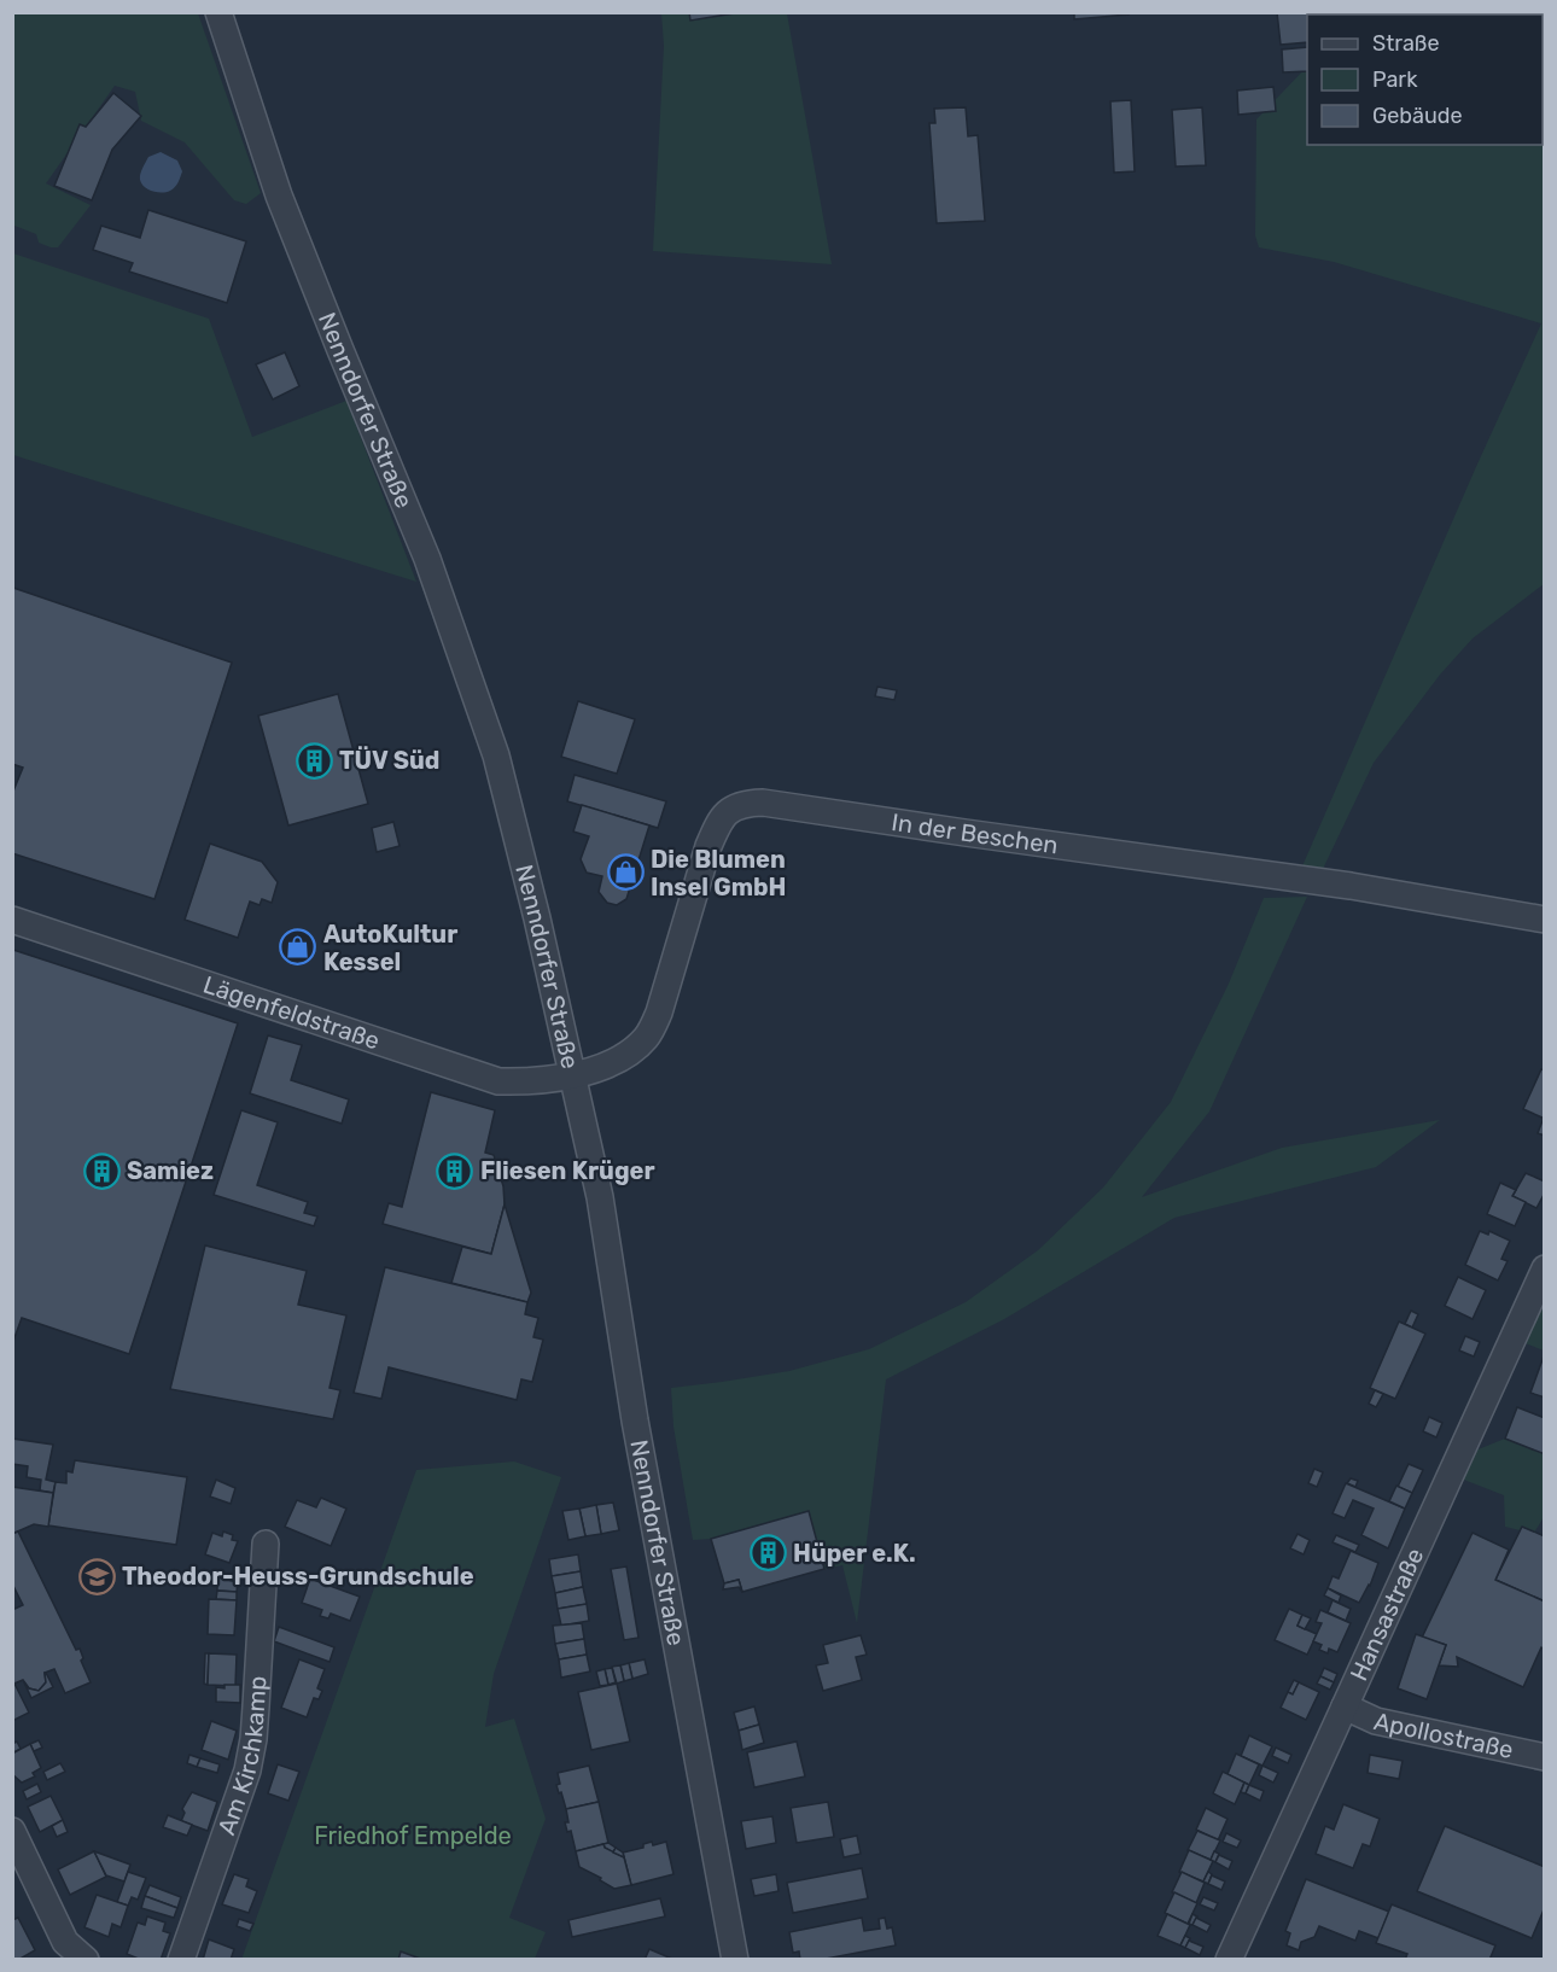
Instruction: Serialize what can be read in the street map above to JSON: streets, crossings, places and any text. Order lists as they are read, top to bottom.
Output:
{
  "streets": {
    "street": [
      "Nenndorfer Straße",
      "In der Beschen",
      "Lägenfeldstraße",
      "Hansastraße",
      "Apollostraße",
      "Am Kirchkamp"
    ]
  },
  "crossings": [
    ["Nenndorfer Straße", "In der Beschen"],
    ["Nenndorfer Straße", "Lägenfeldstraße"],
    ["In der Beschen", "Lägenfeldstraße"],
    ["Hansastraße", "Apollostraße"]
  ],
  "parks": ["Friedhof Empelde"],
  "places": {
    "building": [
      "TÜV Süd",
      "Samiez",
      "Fliesen Krüger",
      "Hüper e.K."
    ],
    "shop": ["Die Blumen Insel GmbH", "AutoKultur Kessel"],
    "school or university": ["Theodor-Heuss-Grundschule"]
  },
  "legend": ["Straße", "Park", "Gebäude"]
}
